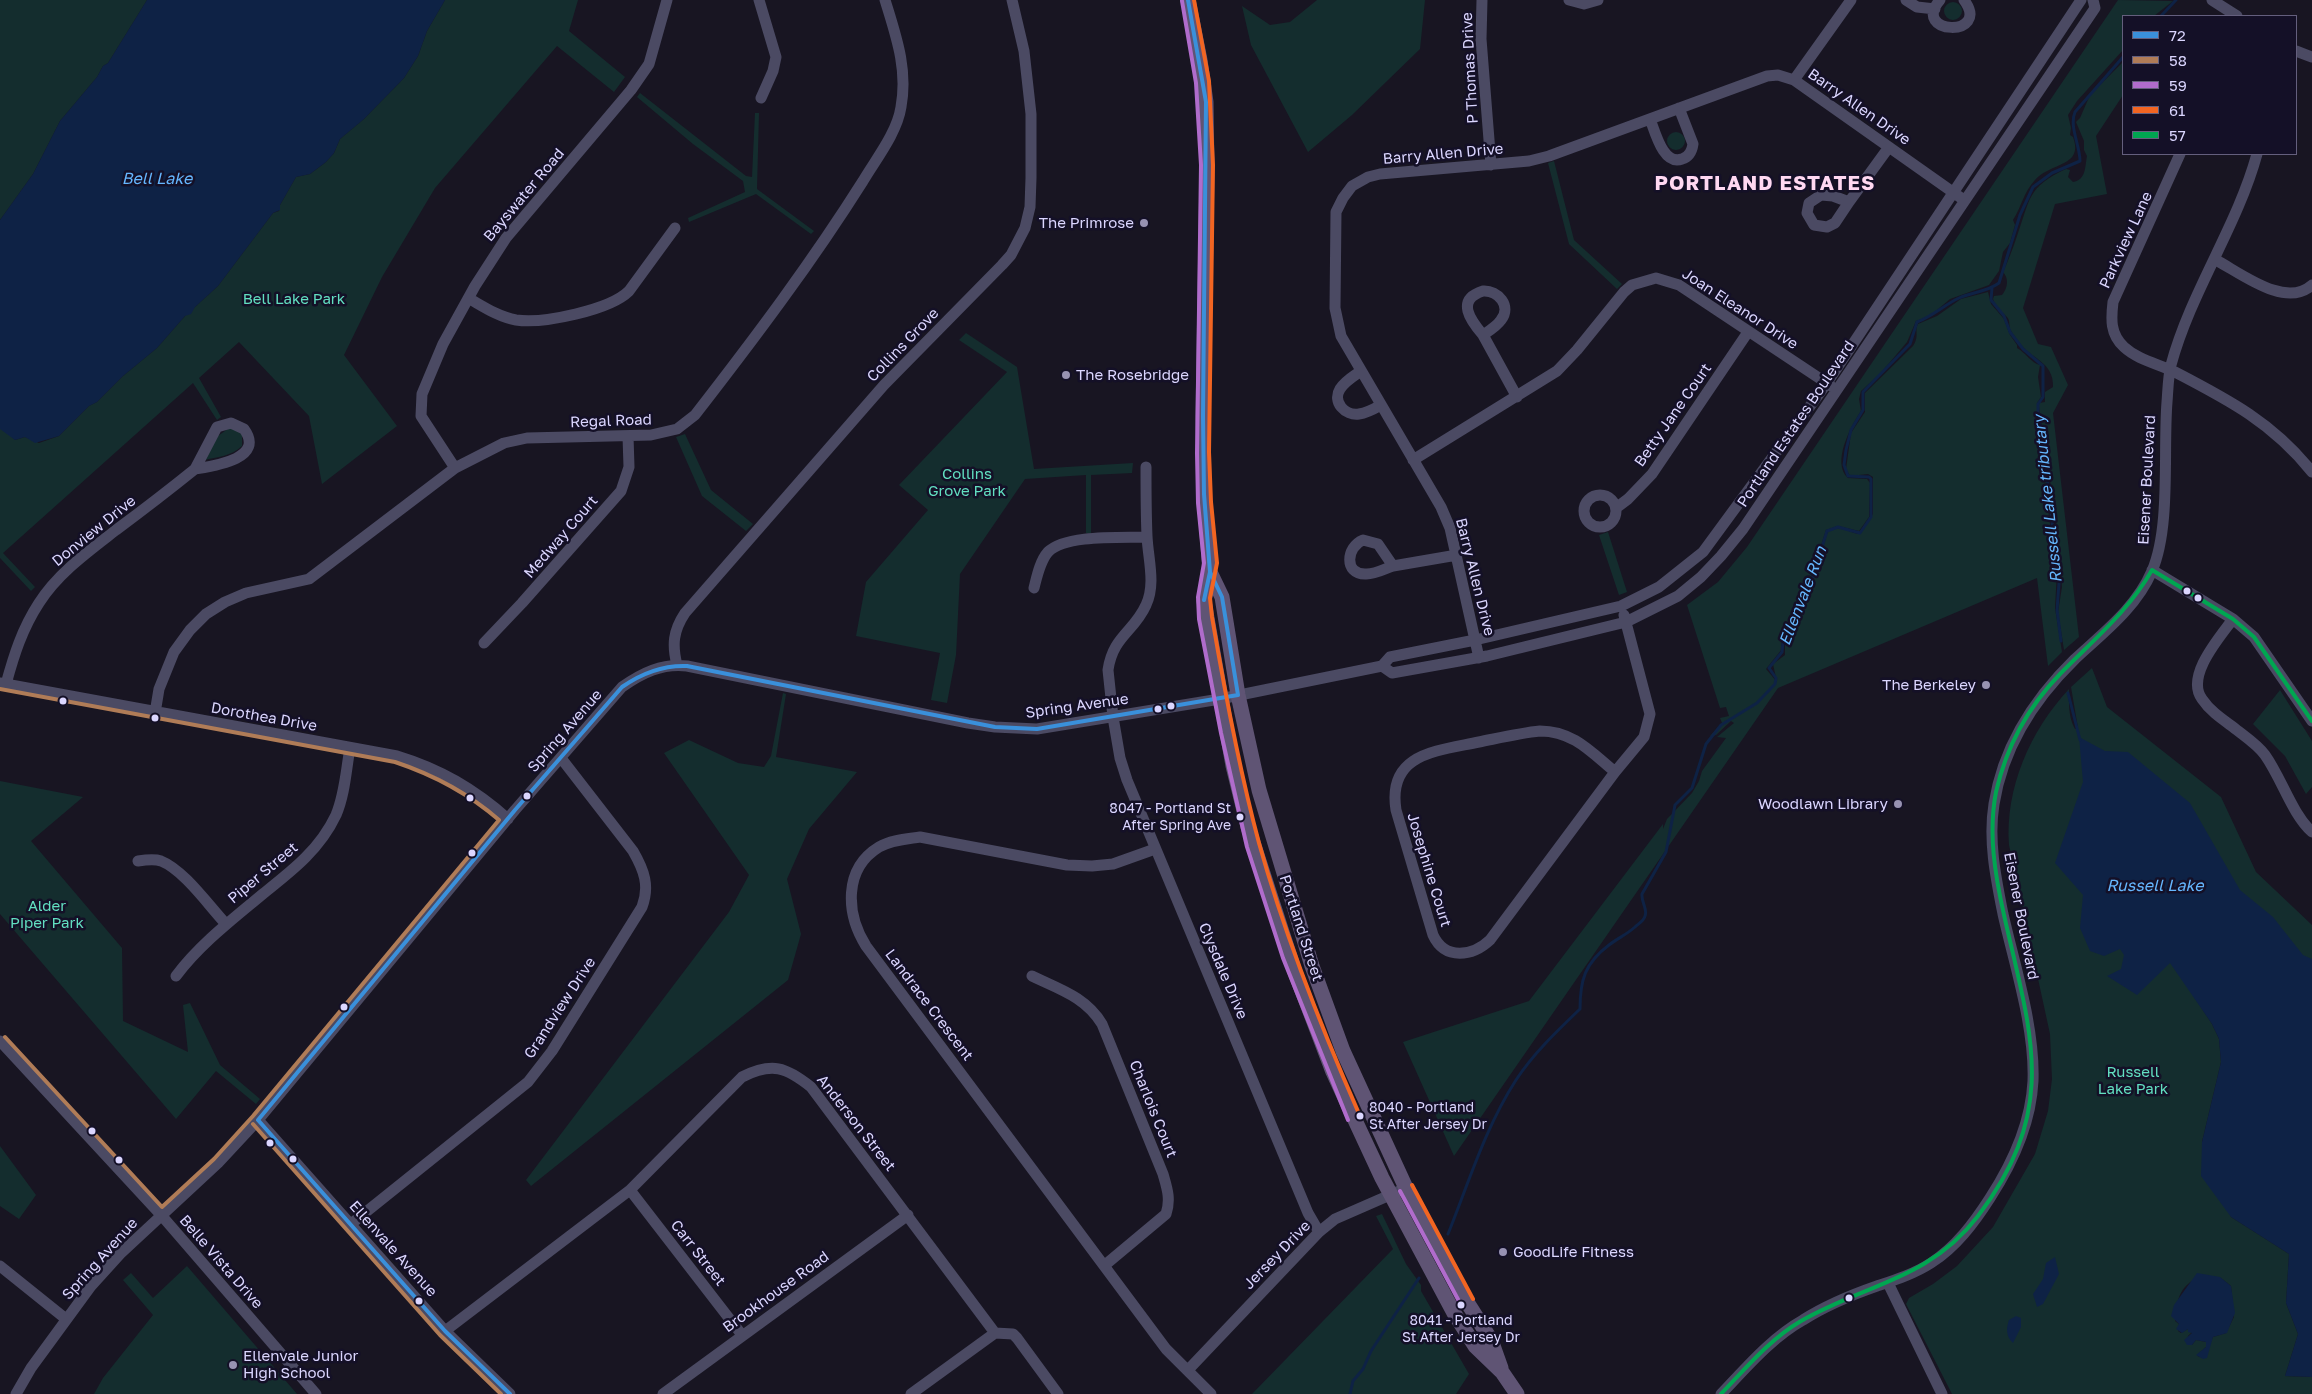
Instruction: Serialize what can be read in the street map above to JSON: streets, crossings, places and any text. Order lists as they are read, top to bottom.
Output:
{
  "streets": {
    "main road": ["Portland Street"],
    "street": [
      "P Thomas Drive",
      "Barry Allen Drive",
      "Bayswater Road",
      "Parkview Lane",
      "Joan Eleanor Drive",
      "Collins Grove",
      "Betty Jane Court",
      "Regal Road",
      "Portland Estates Boulevard",
      "Eisener Boulevard",
      "Donview Drive",
      "Medway Court",
      "Spring Avenue",
      "Dorothea Drive",
      "Josephine Court",
      "Piper Street",
      "Clysdale Drive",
      "Landrace Crescent",
      "Grandview Drive",
      "Charlois Court",
      "Anderson Street",
      "Ellenvale Avenue",
      "Carr Street",
      "Jersey Drive",
      "Belle Vista Drive",
      "Brookhouse Road"
    ]
  },
  "crossings": [
    ["P Thomas Drive", "Barry Allen Drive"],
    ["Barry Allen Drive", "Joan Eleanor Drive"],
    ["Barry Allen Drive", "Portland Estates Boulevard"],
    ["Bayswater Road", "Regal Road"],
    ["Parkview Lane", "Eisener Boulevard"],
    ["Joan Eleanor Drive", "Betty Jane Court"],
    ["Joan Eleanor Drive", "Portland Estates Boulevard"],
    ["Collins Grove", "Spring Avenue"],
    ["Regal Road", "Medway Court"],
    ["Regal Road", "Dorothea Drive"],
    ["Portland Estates Boulevard", "Spring Avenue"],
    ["Portland Estates Boulevard", "Josephine Court"],
    ["Portland Estates Boulevard", "Portland Street"],
    ["Donview Drive", "Dorothea Drive"],
    ["Spring Avenue", "Dorothea Drive"],
    ["Spring Avenue", "Portland Street"],
    ["Spring Avenue", "Clysdale Drive"],
    ["Spring Avenue", "Grandview Drive"],
    ["Spring Avenue", "Ellenvale Avenue"],
    ["Spring Avenue", "Belle Vista Drive"],
    ["Dorothea Drive", "Piper Street"],
    ["Portland Street", "Jersey Drive"],
    ["Clysdale Drive", "Landrace Crescent"],
    ["Clysdale Drive", "Jersey Drive"],
    ["Landrace Crescent", "Charlois Court"],
    ["Landrace Crescent", "Jersey Drive"],
    ["Grandview Drive", "Ellenvale Avenue"],
    ["Anderson Street", "Ellenvale Avenue"],
    ["Anderson Street", "Carr Street"],
    ["Anderson Street", "Brookhouse Road"],
    ["Carr Street", "Brookhouse Road"]
  ],
  "districts": ["PORTLAND ESTATES"],
  "water": [
    "Bell Lake",
    "Russell Lake tributary",
    "Ellenvale Run",
    "Russell Lake"
  ],
  "parks": [
    "Bell Lake Park",
    "Collins Grove Park",
    "Alder Piper Park",
    "Russell Lake Park"
  ],
  "places": [
    "The Primrose",
    "The Rosebridge",
    "The Berkeley",
    "Woodlawn Library",
    "8047 - Portland St After Spring Ave",
    "8040 - Portland St After Jersey Dr",
    "GoodLife Fitness",
    "8041 - Portland St After Jersey Dr",
    "Ellenvale Junior High School"
  ],
  "lines": [
    "transit line 72",
    "transit line 61",
    "transit line 59",
    "transit line 57",
    "transit line 58"
  ],
  "legend": [
    "72",
    "58",
    "59",
    "61",
    "57"
  ]
}
